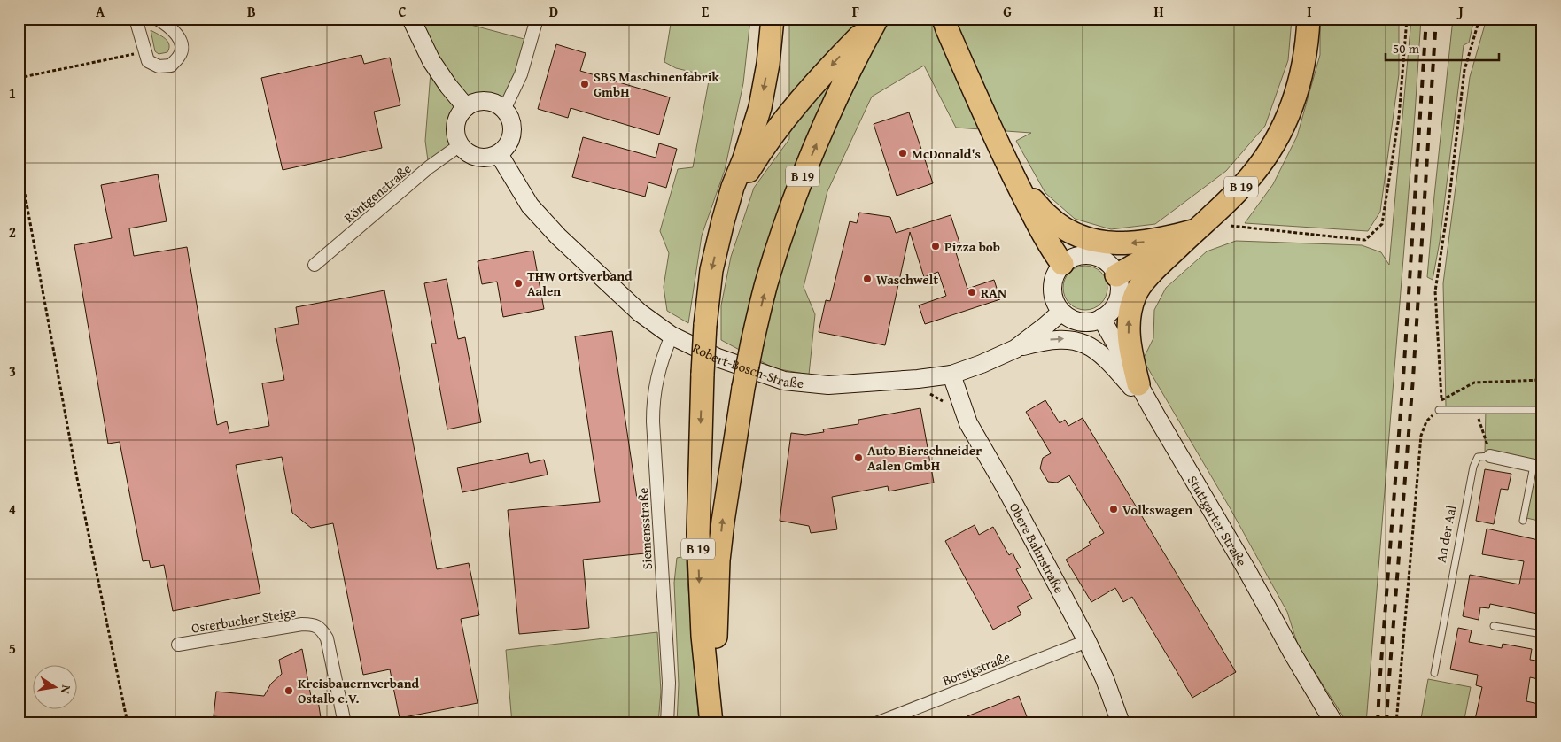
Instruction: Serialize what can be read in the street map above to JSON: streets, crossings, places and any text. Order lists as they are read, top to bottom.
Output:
{
  "streets": {
    "highway": ["B 19"],
    "street": [
      "Röntgenstraße",
      "Robert-Bosch-Straße",
      "Stuttgarter Straße",
      "Siemensstraße",
      "Obere Bahnstraße",
      "Osterbucher Steige",
      "Borsigstraße"
    ],
    "lane": ["An der Aal"]
  },
  "crossings": [
    ["B 19", "Robert-Bosch-Straße"],
    ["B 19", "Stuttgarter Straße"],
    ["Röntgenstraße", "Robert-Bosch-Straße"],
    ["Robert-Bosch-Straße", "Stuttgarter Straße"],
    ["Robert-Bosch-Straße", "Siemensstraße"],
    ["Robert-Bosch-Straße", "Obere Bahnstraße"],
    ["Obere Bahnstraße", "Borsigstraße"]
  ],
  "places": [
    "SBS Maschinenfabrik GmbH",
    "McDonald's",
    "Pizza bob",
    "Waschwelt",
    "THW Ortsverband Aalen",
    "RAN",
    "Auto Bierschneider Aalen GmbH",
    "Volkswagen",
    "Kreisbauernverband Ostalb e.V."
  ],
  "scale_bar": "50 m",
  "north": "right",
  "grid": {
    "columns": [
      "A",
      "B",
      "C",
      "D",
      "E",
      "F",
      "G",
      "H",
      "I",
      "J"
    ],
    "rows": [
      "1",
      "2",
      "3",
      "4",
      "5"
    ]
  }
}
